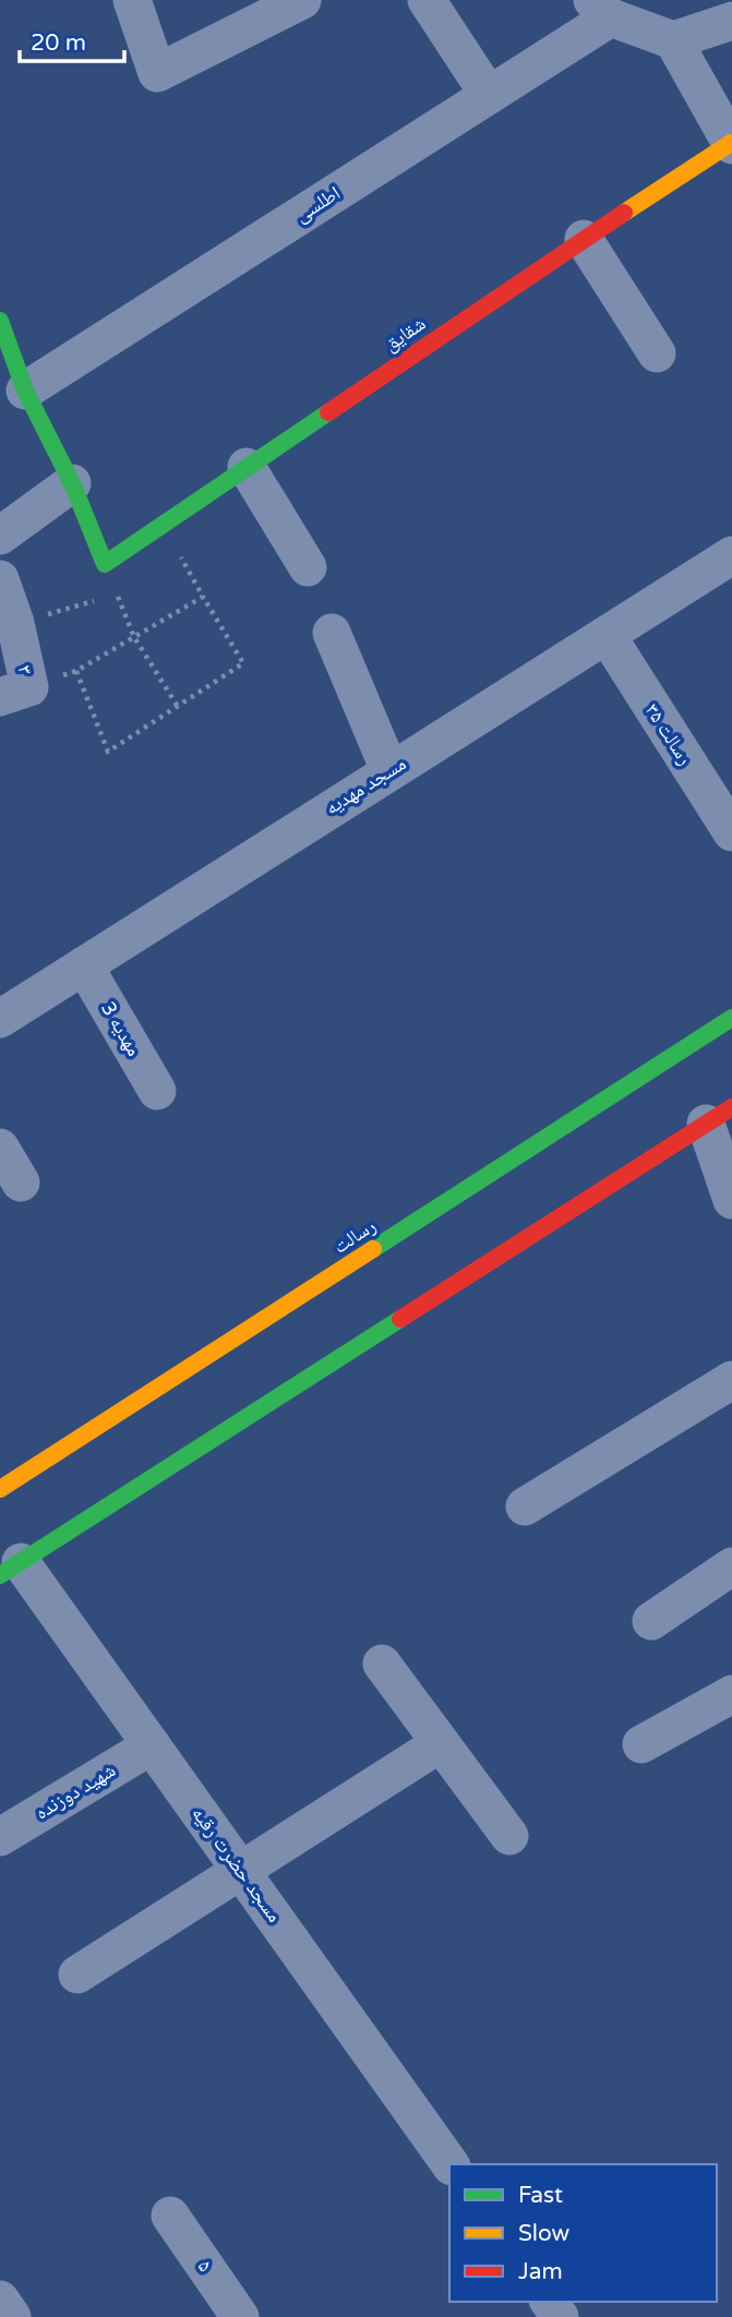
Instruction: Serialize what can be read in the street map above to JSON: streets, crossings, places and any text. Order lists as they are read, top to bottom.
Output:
{
  "streets": {
    "main road": ["شقایق", "رسالت"],
    "street": [
      "اطلسی",
      "۳",
      "رسالت ۳۵",
      "مسجد مهدیه",
      "مهدیه 3",
      "شهید دوزنده",
      "مسجد حضرت رقیه",
      "۵"
    ]
  },
  "crossings": [
    ["رسالت ۳۵", "مسجد مهدیه"],
    ["مسجد مهدیه", "مهدیه 3"],
    ["شهید دوزنده", "مسجد حضرت رقیه"]
  ],
  "legend": ["Fast", "Slow", "Jam"],
  "scale_bar": "20 m"
}
